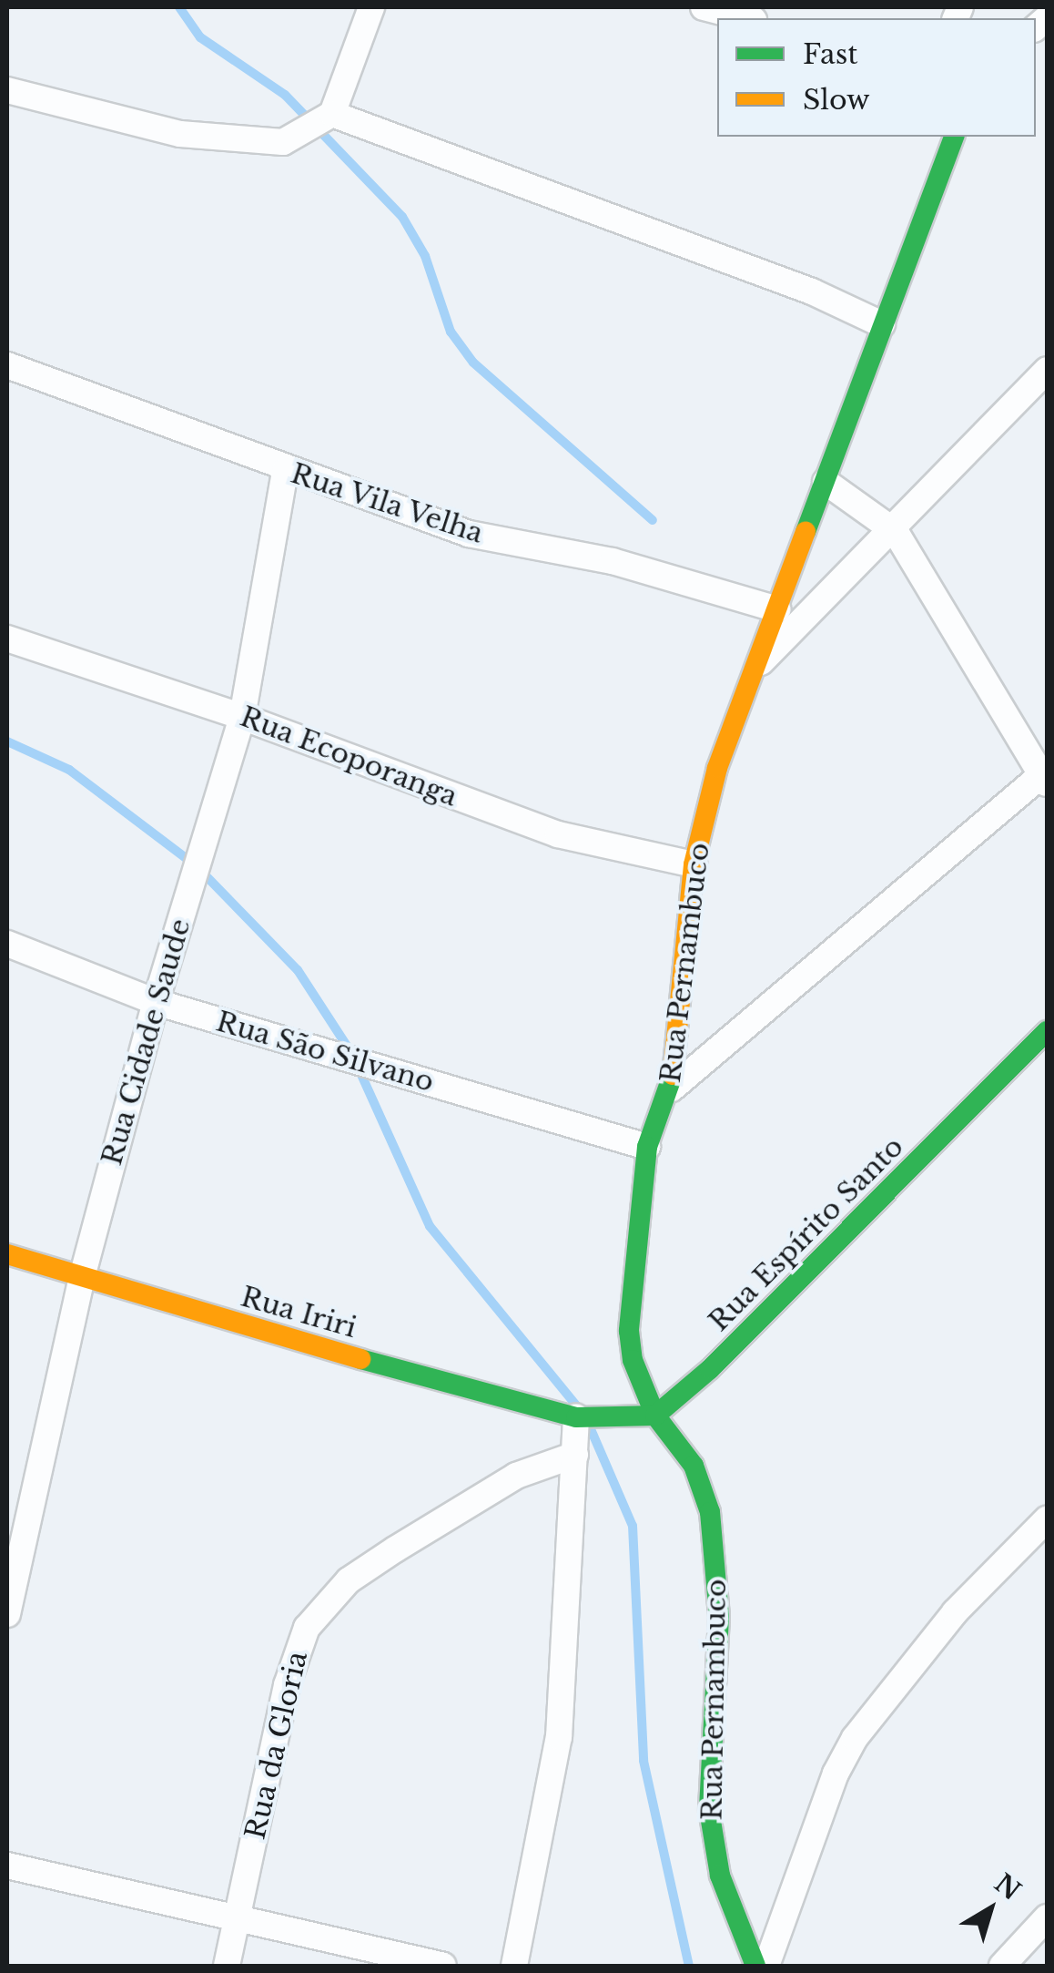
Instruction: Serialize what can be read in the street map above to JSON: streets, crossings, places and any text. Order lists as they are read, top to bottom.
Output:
{
  "streets": {
    "street": [
      "Rua Vila Velha",
      "Rua Ecoporanga",
      "Rua Pernambuco",
      "Rua Cidade Saude",
      "Rua São Silvano",
      "Rua Espírito Santo",
      "Rua Iriri",
      "Rua da Gloria"
    ]
  },
  "crossings": [
    ["Rua Vila Velha", "Rua Pernambuco"],
    ["Rua Vila Velha", "Rua Cidade Saude"],
    ["Rua Ecoporanga", "Rua Pernambuco"],
    ["Rua Ecoporanga", "Rua Cidade Saude"],
    ["Rua Pernambuco", "Rua São Silvano"],
    ["Rua Pernambuco", "Rua Espírito Santo"],
    ["Rua Cidade Saude", "Rua São Silvano"],
    ["Rua Cidade Saude", "Rua Iriri"]
  ],
  "legend": ["Fast", "Slow"],
  "north": "top right"
}
